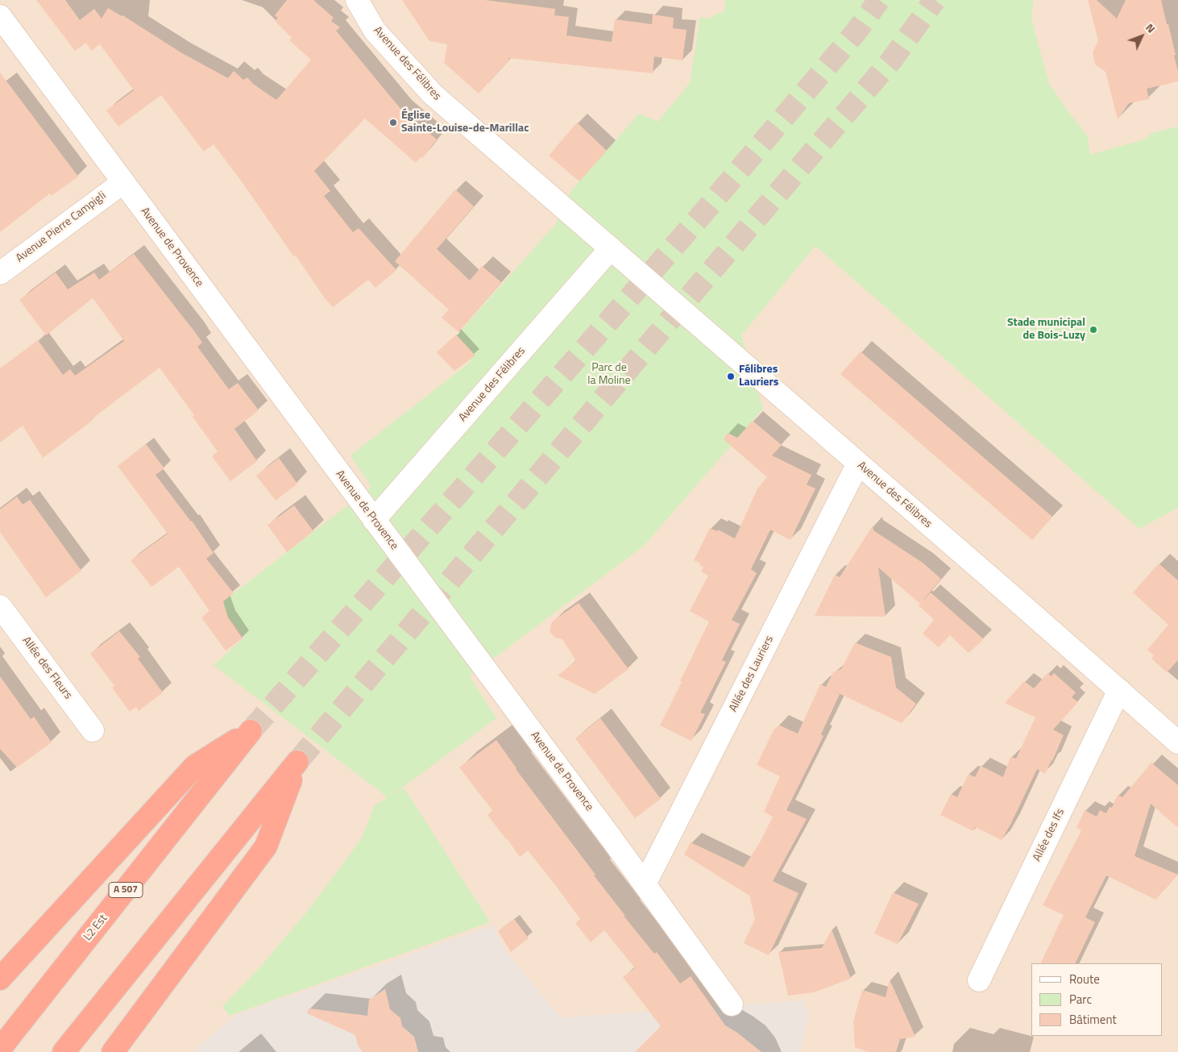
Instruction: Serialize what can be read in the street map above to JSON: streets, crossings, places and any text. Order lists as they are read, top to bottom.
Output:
{
  "streets": {
    "highway": ["A 507", "L2 Est"],
    "street": [
      "Avenue des Félibres",
      "Avenue Pierre Campigli",
      "Avenue de Provence",
      "Allée des Fleurs",
      "Allée des Lauriers",
      "Allée des Ifs"
    ]
  },
  "crossings": [
    ["Avenue des Félibres", "Avenue de Provence"],
    ["Avenue des Félibres", "Allée des Lauriers"],
    ["Avenue des Félibres", "Allée des Ifs"],
    ["Avenue Pierre Campigli", "Avenue de Provence"],
    ["Avenue de Provence", "Allée des Lauriers"]
  ],
  "parks": ["Parc de la Moline"],
  "places": ["Église Sainte-Louise-de-Marillac", "Stade municipal de Bois-Luzy", "Félibres Lauriers"],
  "legend": ["Route", "Parc", "Bâtiment"],
  "north": "top right"
}
